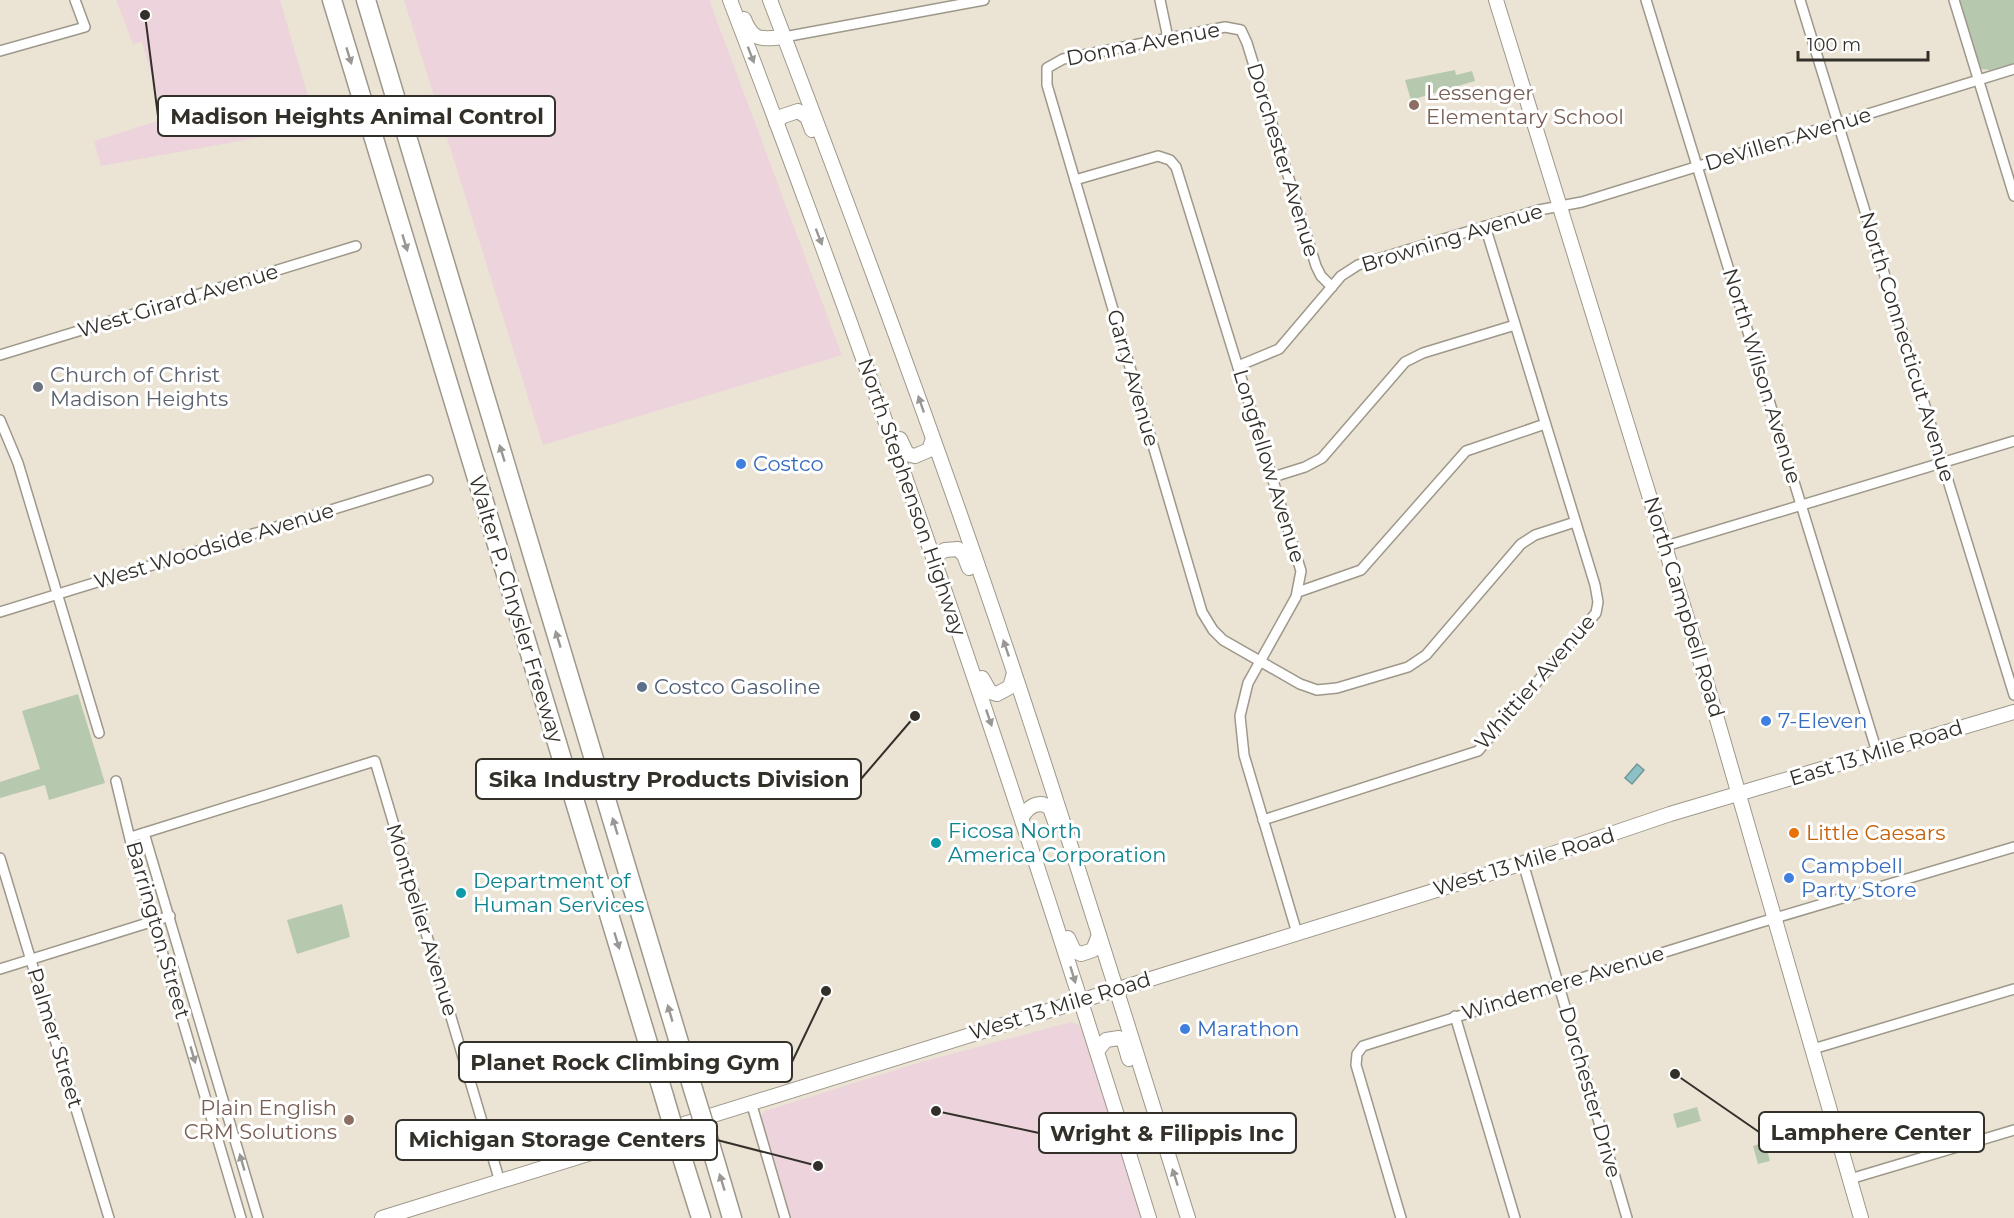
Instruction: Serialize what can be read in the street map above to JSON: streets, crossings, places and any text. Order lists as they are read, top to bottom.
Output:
{
  "streets": {
    "highway": ["Walter P. Chrysler Freeway"],
    "main road": [
      "North Stephenson Highway",
      "North Campbell Road",
      "East 13 Mile Road",
      "West 13 Mile Road"
    ],
    "street": [
      "Donna Avenue",
      "DeVillen Avenue",
      "Dorchester Avenue",
      "Browning Avenue",
      "West Girard Avenue",
      "North Connecticut Avenue",
      "North Wilson Avenue",
      "Garry Avenue",
      "Longfellow Avenue",
      "West Woodside Avenue",
      "Whittier Avenue",
      "Montpelier Avenue",
      "Barrington Street",
      "Windemere Avenue",
      "Palmer Street",
      "Dorchester Drive"
    ]
  },
  "crossings": [
    ["Donna Avenue", "Dorchester Avenue"],
    ["Donna Avenue", "Garry Avenue"],
    ["DeVillen Avenue", "Browning Avenue"],
    ["DeVillen Avenue", "North Connecticut Avenue"],
    ["DeVillen Avenue", "North Wilson Avenue"],
    ["DeVillen Avenue", "North Campbell Road"],
    ["Dorchester Avenue", "Browning Avenue"],
    ["Browning Avenue", "Longfellow Avenue"],
    ["Browning Avenue", "North Campbell Road"],
    ["Browning Avenue", "Whittier Avenue"],
    ["North Wilson Avenue", "East 13 Mile Road"],
    ["Garry Avenue", "Longfellow Avenue"],
    ["Garry Avenue", "Whittier Avenue"],
    ["Longfellow Avenue", "Whittier Avenue"],
    ["Longfellow Avenue", "West 13 Mile Road"],
    ["North Stephenson Highway", "West 13 Mile Road"],
    ["North Campbell Road", "East 13 Mile Road"],
    ["North Campbell Road", "West 13 Mile Road"],
    ["North Campbell Road", "Windemere Avenue"],
    ["East 13 Mile Road", "West 13 Mile Road"],
    ["West 13 Mile Road", "Montpelier Avenue"],
    ["West 13 Mile Road", "Dorchester Drive"],
    ["Montpelier Avenue", "Barrington Street"],
    ["Windemere Avenue", "Dorchester Drive"]
  ],
  "places": [
    "Madison Heights Animal Control",
    "Lessenger Elementary School",
    "Church of Christ Madison Heights",
    "Costco",
    "Costco Gasoline",
    "Sika Industry Products Division",
    "7-Eleven",
    "Little Caesars",
    "Ficosa North America Corporation",
    "Campbell Party Store",
    "Department of Human Services",
    "Planet Rock Climbing Gym",
    "Marathon",
    "Lamphere Center",
    "Wright & Filippis Inc",
    "Plain English CRM Solutions",
    "Michigan Storage Centers"
  ],
  "scale_bar": "100 m"
}
